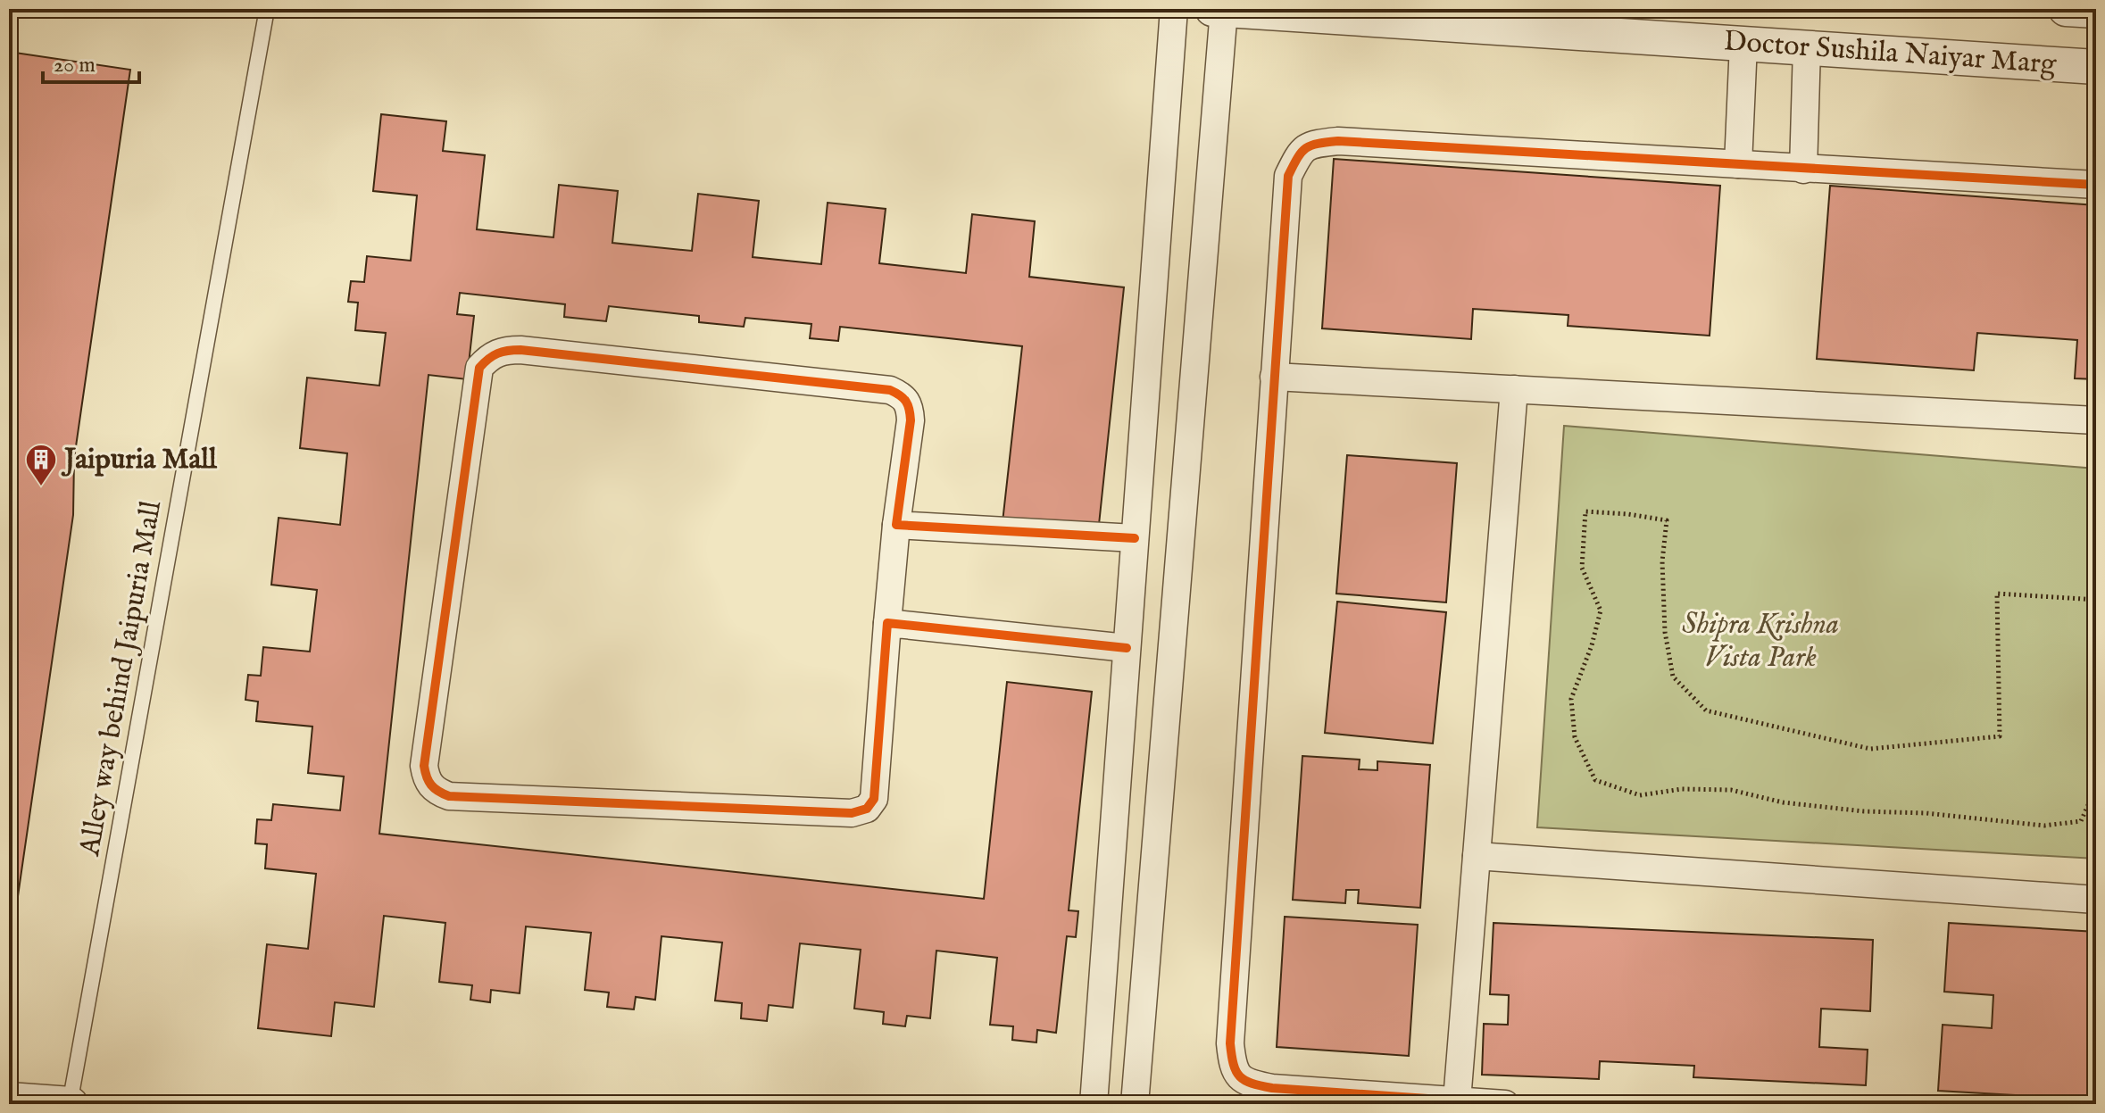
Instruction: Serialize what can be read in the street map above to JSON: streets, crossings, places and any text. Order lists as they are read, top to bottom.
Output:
{
  "streets": {
    "street": ["Doctor Sushila Naiyar Marg"],
    "lane": ["Alley way behind Jaipuria Mall"]
  },
  "parks": ["Shipra Krishna Vista Park"],
  "places": {
    "building": ["Jaipuria Mall"]
  },
  "scale_bar": "20 m"
}
